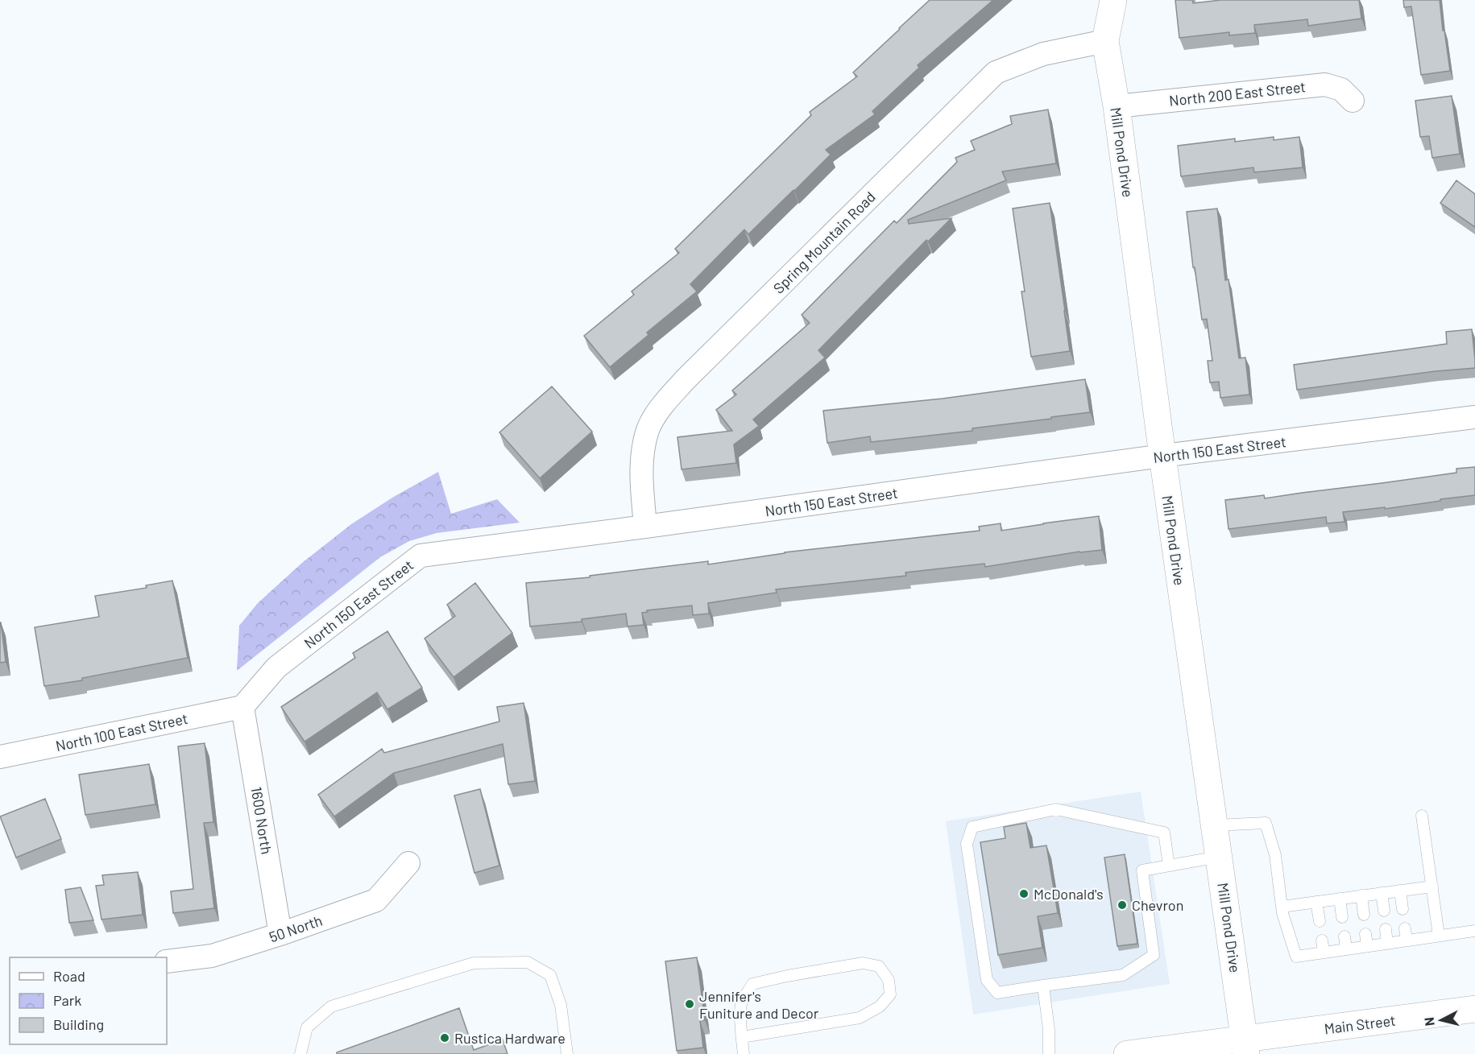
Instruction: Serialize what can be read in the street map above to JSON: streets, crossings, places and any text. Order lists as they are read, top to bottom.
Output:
{
  "streets": {
    "main road": ["Mill Pond Drive", "Main Street"],
    "street": [
      "North 200 East Street",
      "Spring Mountain Road",
      "North 150 East Street",
      "North 100 East Street",
      "1600 North",
      "50 North"
    ]
  },
  "crossings": [
    ["North 200 East Street", "Mill Pond Drive"],
    ["Mill Pond Drive", "Spring Mountain Road"],
    ["Mill Pond Drive", "North 150 East Street"],
    ["Mill Pond Drive", "Main Street"],
    ["Spring Mountain Road", "North 150 East Street"],
    ["North 150 East Street", "North 100 East Street"],
    ["North 150 East Street", "1600 North"],
    ["North 100 East Street", "1600 North"],
    ["1600 North", "50 North"]
  ],
  "places": [
    "McDonald's",
    "Chevron",
    "Jennifer's Funiture and Decor",
    "Rustica Hardware"
  ],
  "legend": ["Road", "Park", "Building"],
  "north": "left"
}
